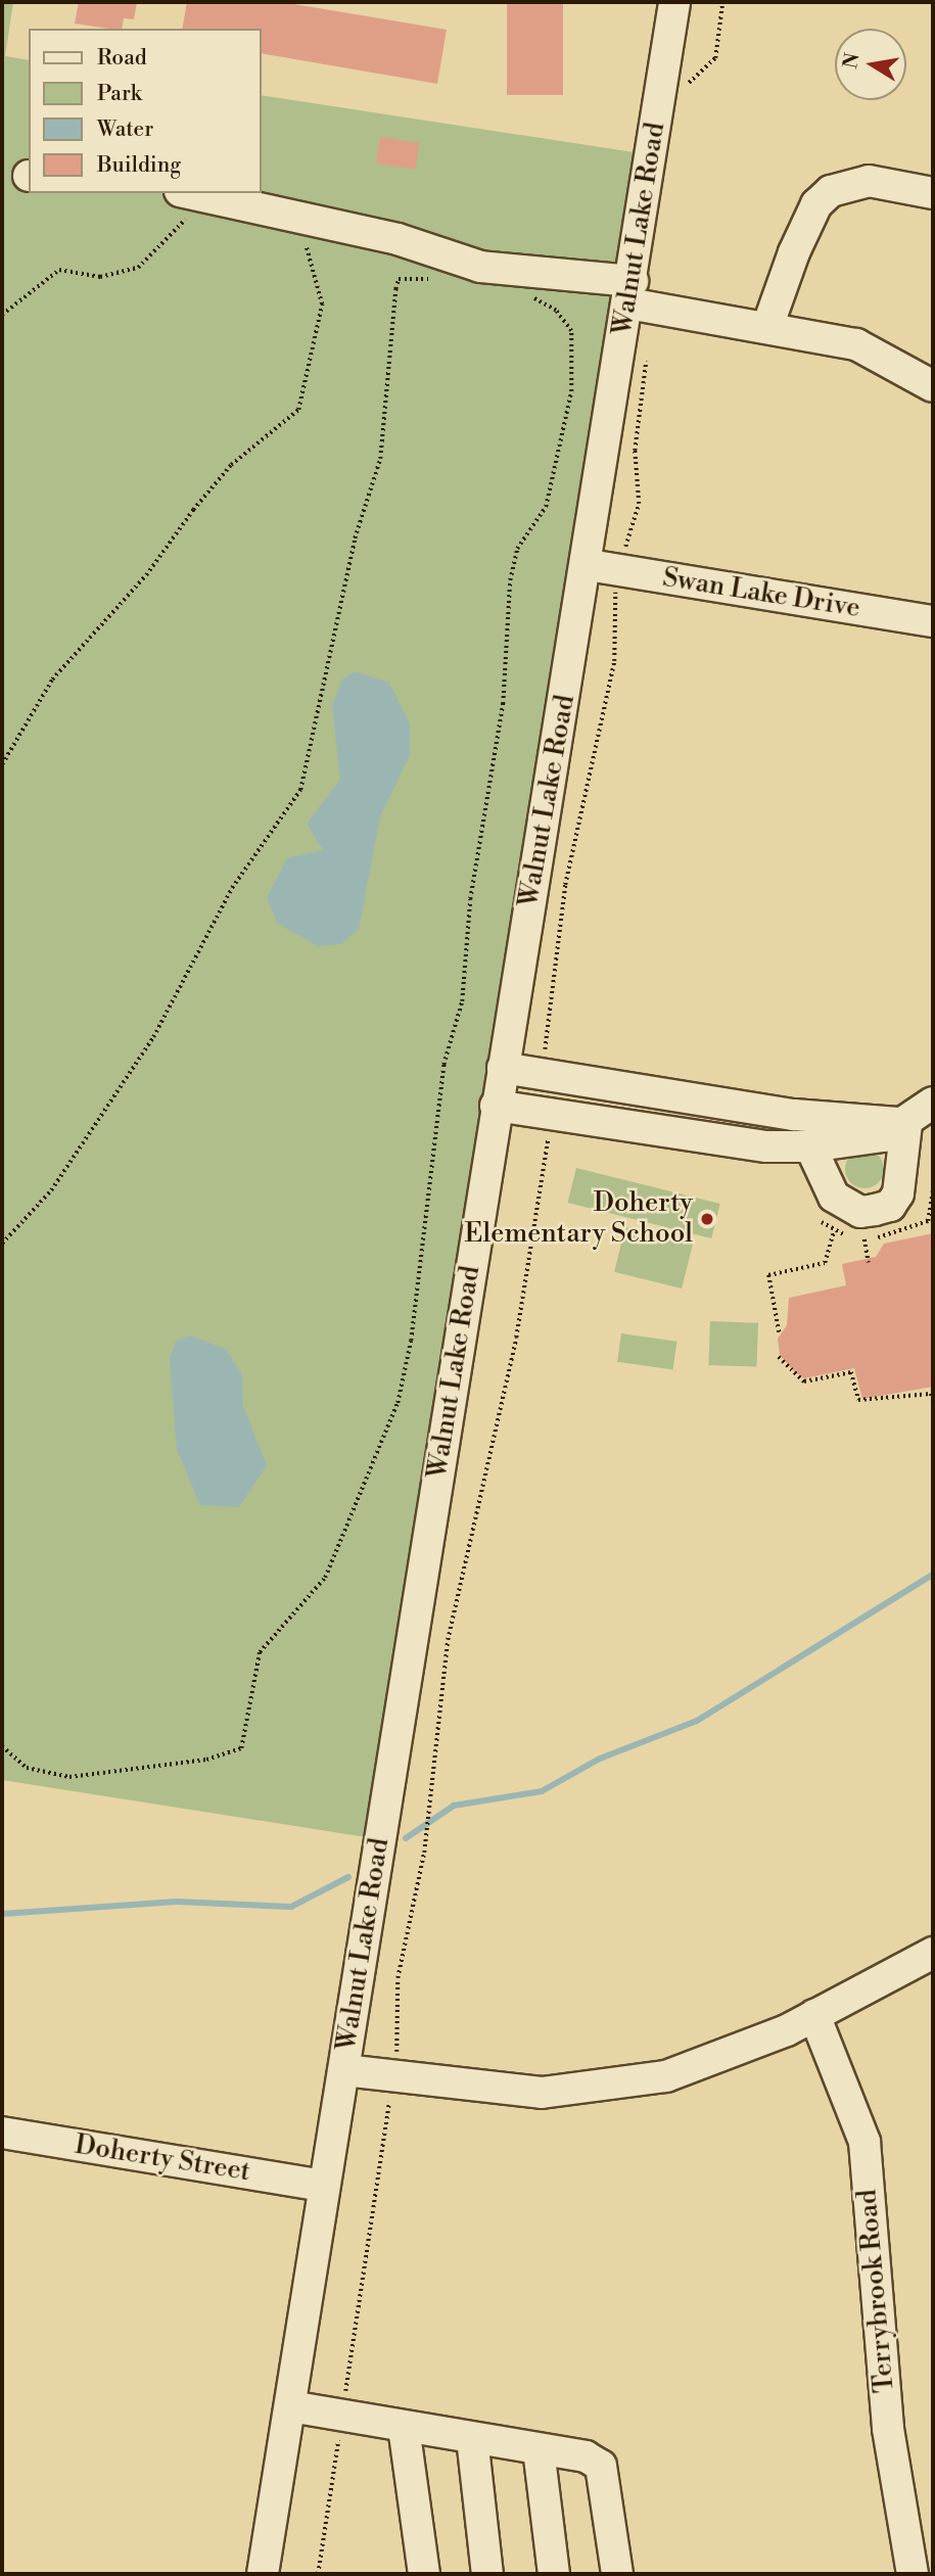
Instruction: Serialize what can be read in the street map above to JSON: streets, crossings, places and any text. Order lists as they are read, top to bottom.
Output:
{
  "streets": {
    "street": [
      "Walnut Lake Road",
      "Swan Lake Drive",
      "Doherty Street",
      "Terrybrook Road"
    ]
  },
  "crossings": [
    ["Walnut Lake Road", "Swan Lake Drive"],
    ["Walnut Lake Road", "Doherty Street"]
  ],
  "places": ["Doherty Elementary School"],
  "legend": [
    "Road",
    "Park",
    "Water",
    "Building"
  ],
  "north": "left"
}
